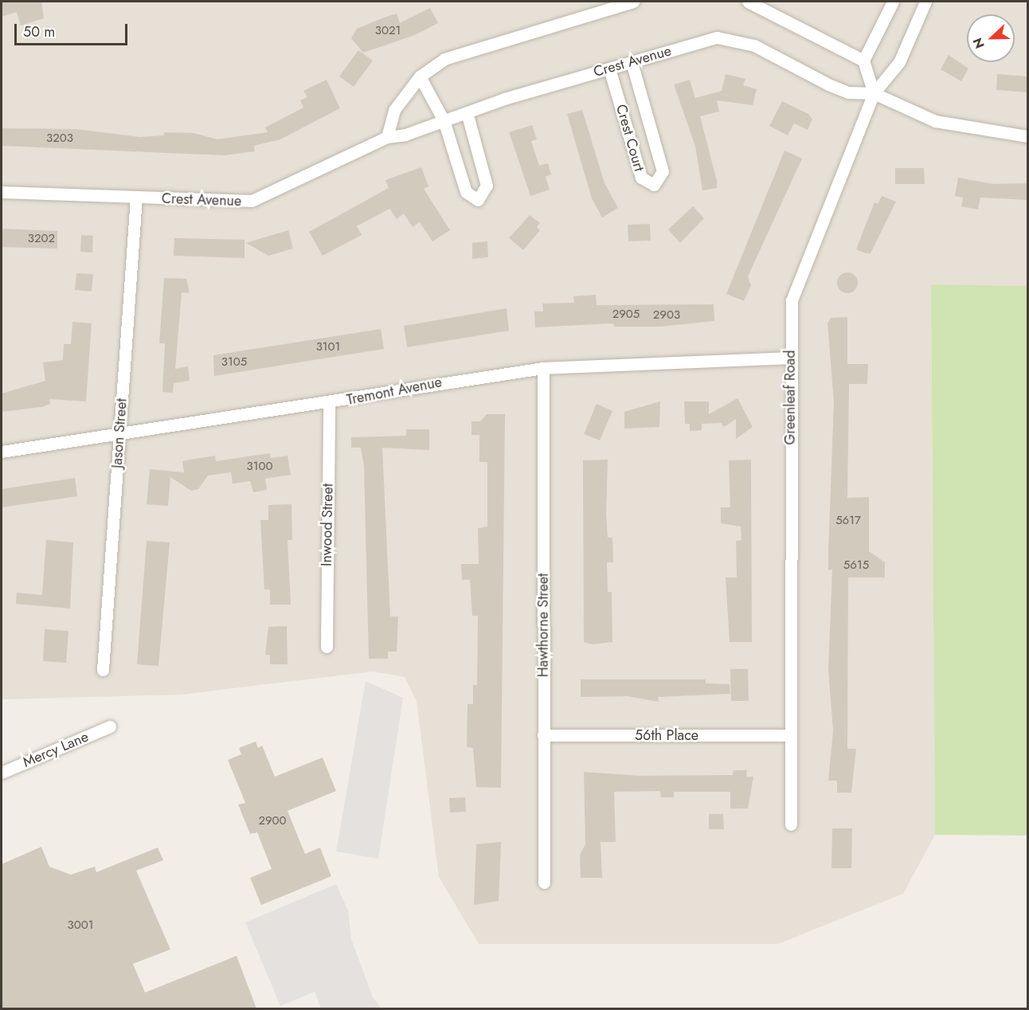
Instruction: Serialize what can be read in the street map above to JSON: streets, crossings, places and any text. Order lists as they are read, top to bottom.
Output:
{
  "streets": {
    "street": [
      "Crest Avenue",
      "Crest Court",
      "Tremont Avenue",
      "Greenleaf Road",
      "Jason Street",
      "Inwood Street",
      "Hawthorne Street",
      "56th Place",
      "Mercy Lane"
    ]
  },
  "crossings": [
    ["Crest Avenue", "Crest Court"],
    ["Crest Avenue", "Greenleaf Road"],
    ["Crest Avenue", "Jason Street"],
    ["Tremont Avenue", "Greenleaf Road"],
    ["Tremont Avenue", "Jason Street"],
    ["Tremont Avenue", "Inwood Street"],
    ["Tremont Avenue", "Hawthorne Street"],
    ["Greenleaf Road", "56th Place"],
    ["Hawthorne Street", "56th Place"]
  ],
  "house_numbers": [
    "3021",
    "3203",
    "3202",
    "2905",
    "2903",
    "3101",
    "3105",
    "3100",
    "5617",
    "5615",
    "2900",
    "3001"
  ],
  "scale_bar": "50 m",
  "north": "left"
}
